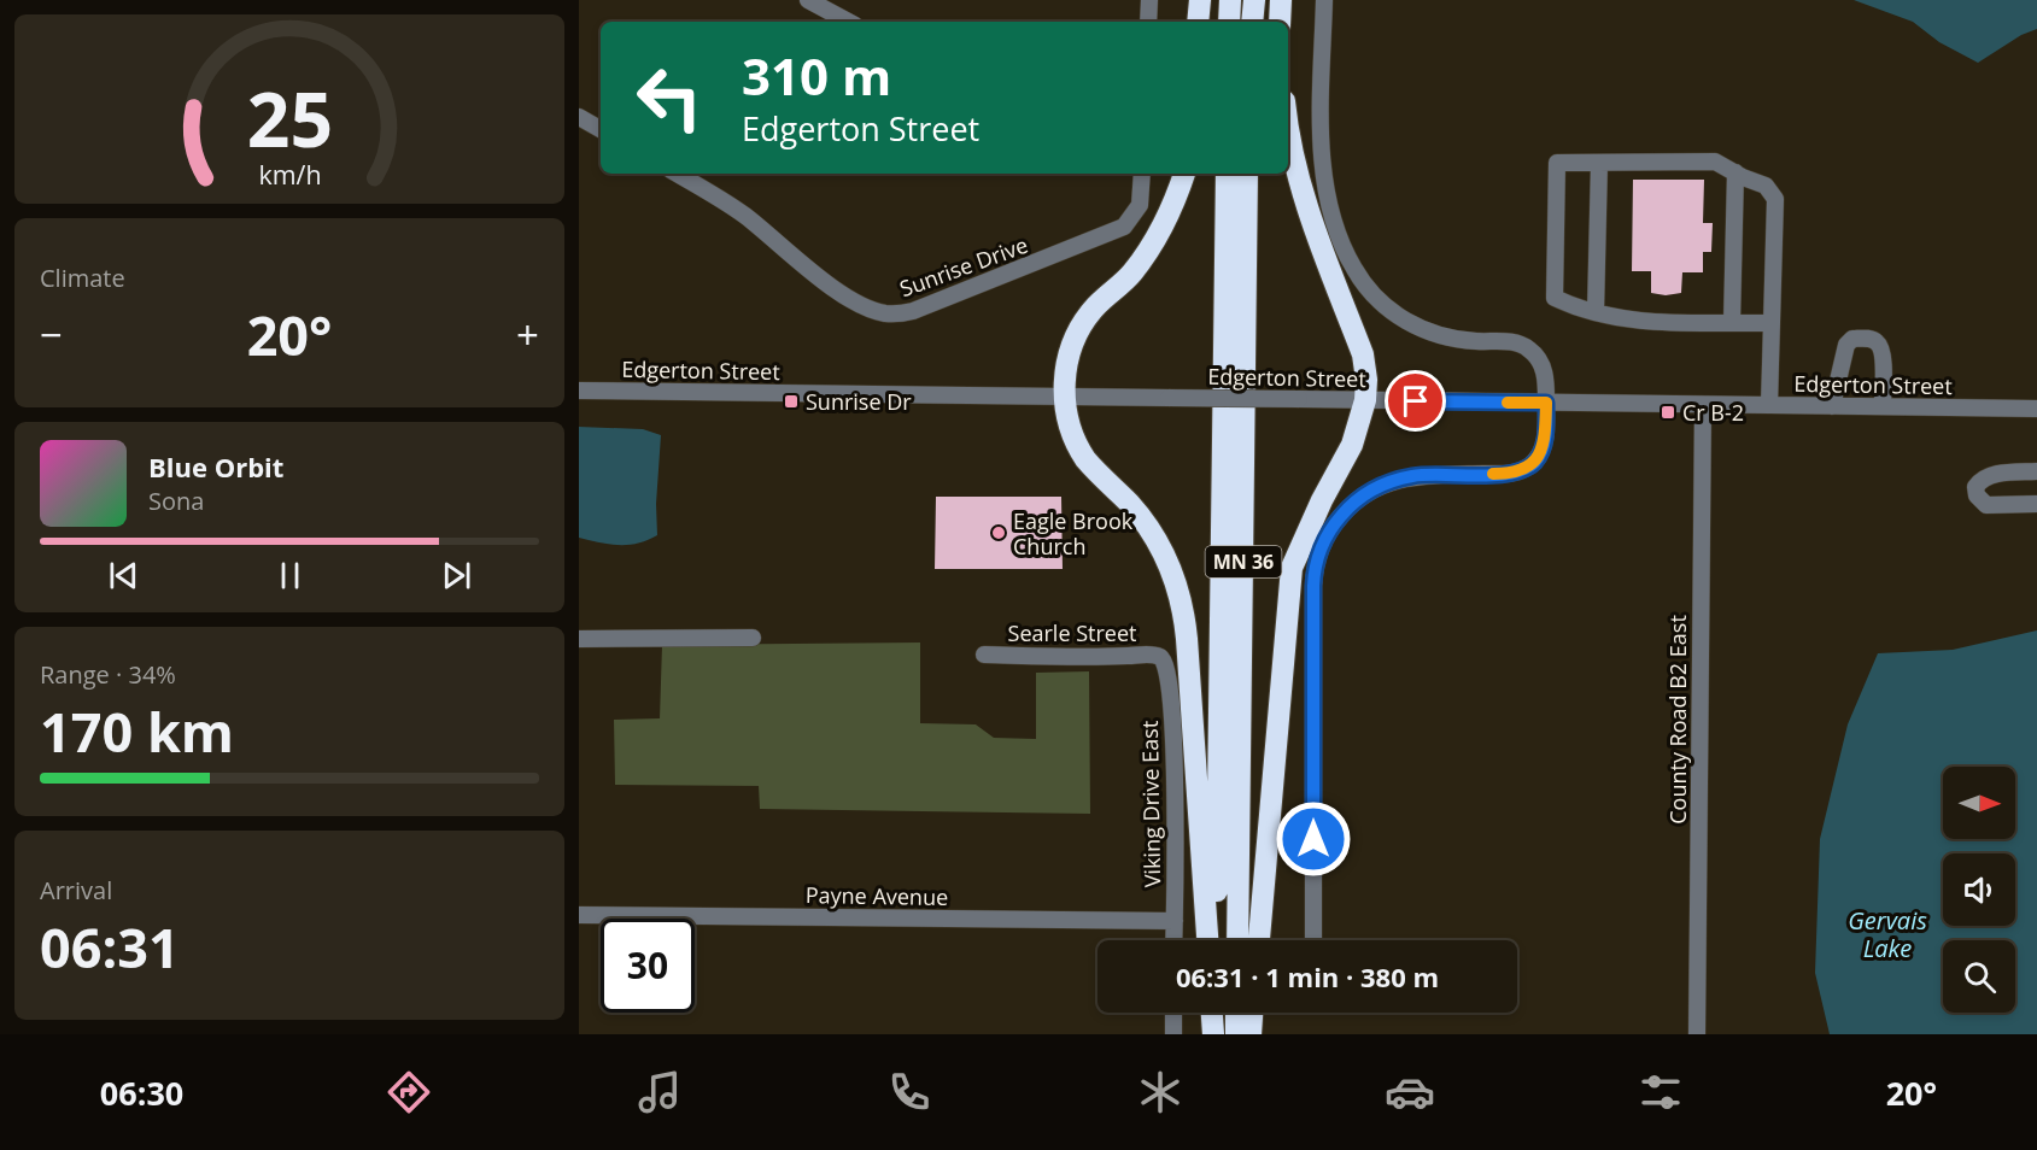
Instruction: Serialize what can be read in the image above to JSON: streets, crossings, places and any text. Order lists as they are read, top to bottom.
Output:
{
  "streets": {
    "highway": ["MN 36"],
    "street": [
      "Sunrise Drive",
      "Edgerton Street",
      "Searle Street",
      "County Road B2 East",
      "Viking Drive East",
      "Payne Avenue"
    ]
  },
  "crossings": [
    ["Edgerton Street", "County Road B2 East"],
    ["Searle Street", "Viking Drive East"],
    ["Viking Drive East", "Payne Avenue"]
  ],
  "water": ["Gervais Lake"],
  "places": {
    "transit": ["Sunrise Dr", "Cr B-2"],
    "other": ["Eagle Brook Church"]
  },
  "north": "right",
  "page": {
    "turn": ["310 m", "Edgerton Street"],
    "tile": [
      "Climate",
      ["Range · 34%", "170 km"],
      ["Arrival", "06:31"]
    ],
    "heat": ["−", "20°", "+"],
    "song": ["Blue Orbit", "Sona"],
    "limit": "30",
    "trip": "06:31 · 1 min · 380 m",
    "tabs": ["06:30", "20°"],
    "gauge": ["25", "km/h"]
  }
}
